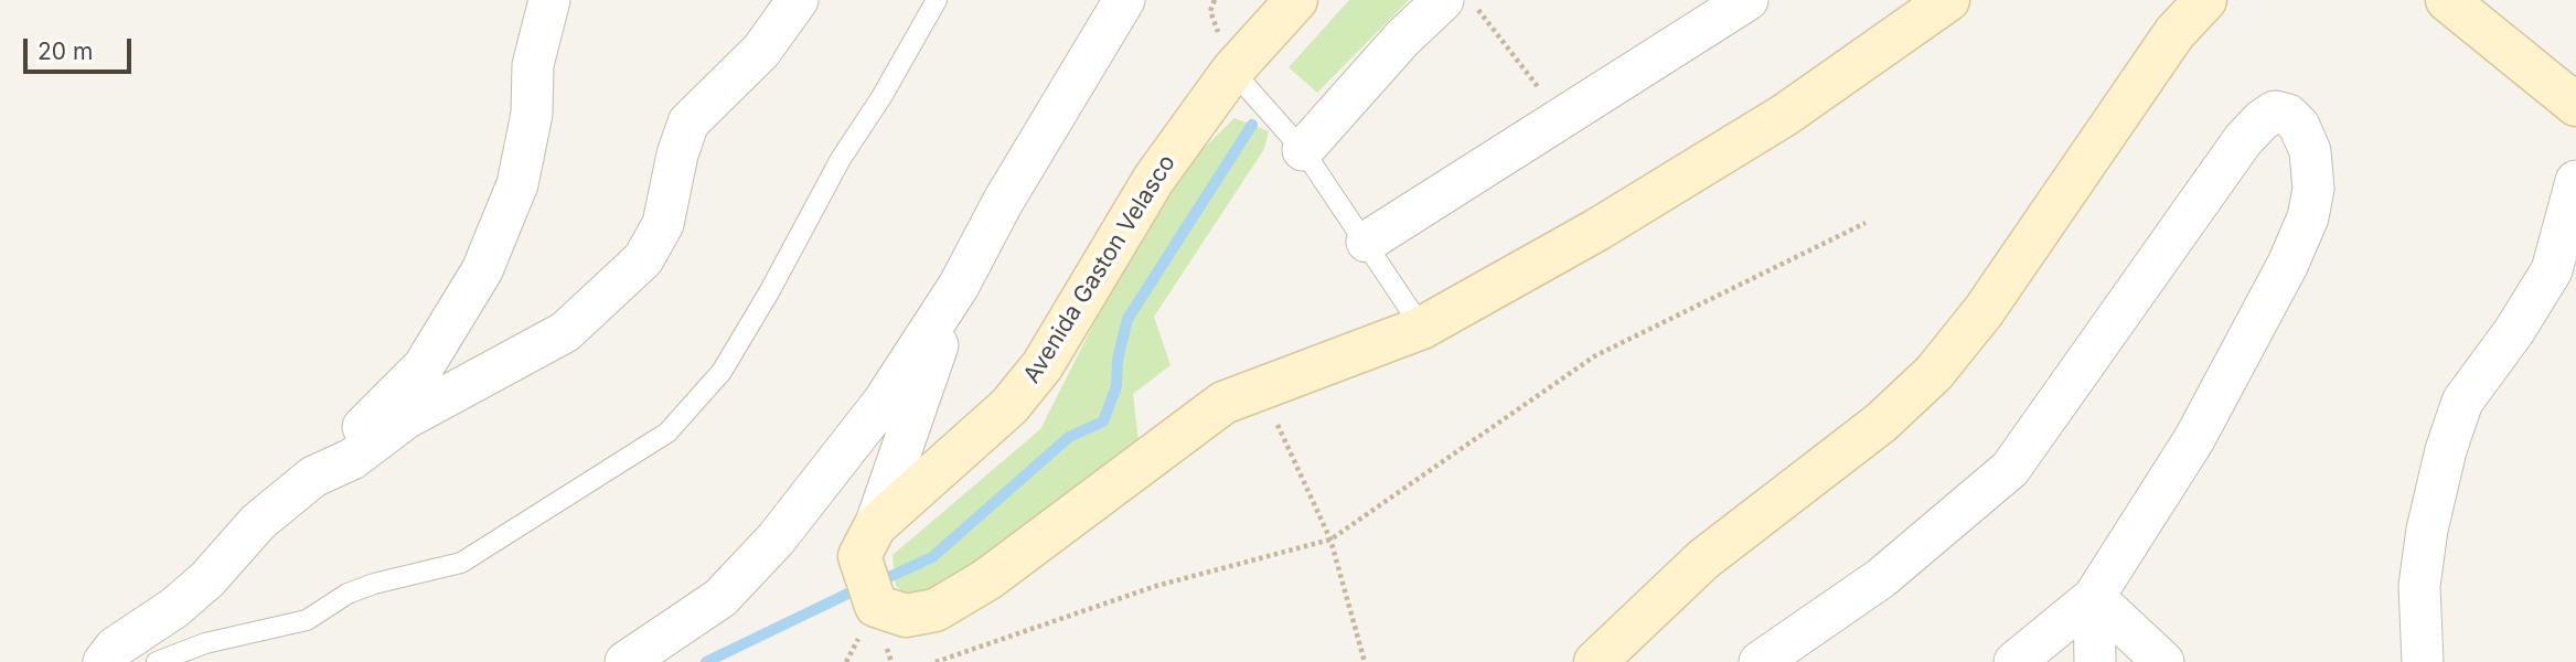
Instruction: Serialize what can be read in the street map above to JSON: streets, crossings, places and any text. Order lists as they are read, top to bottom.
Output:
{
  "streets": {
    "street": ["Avenida Gaston Velasco"]
  },
  "scale_bar": "20 m"
}
